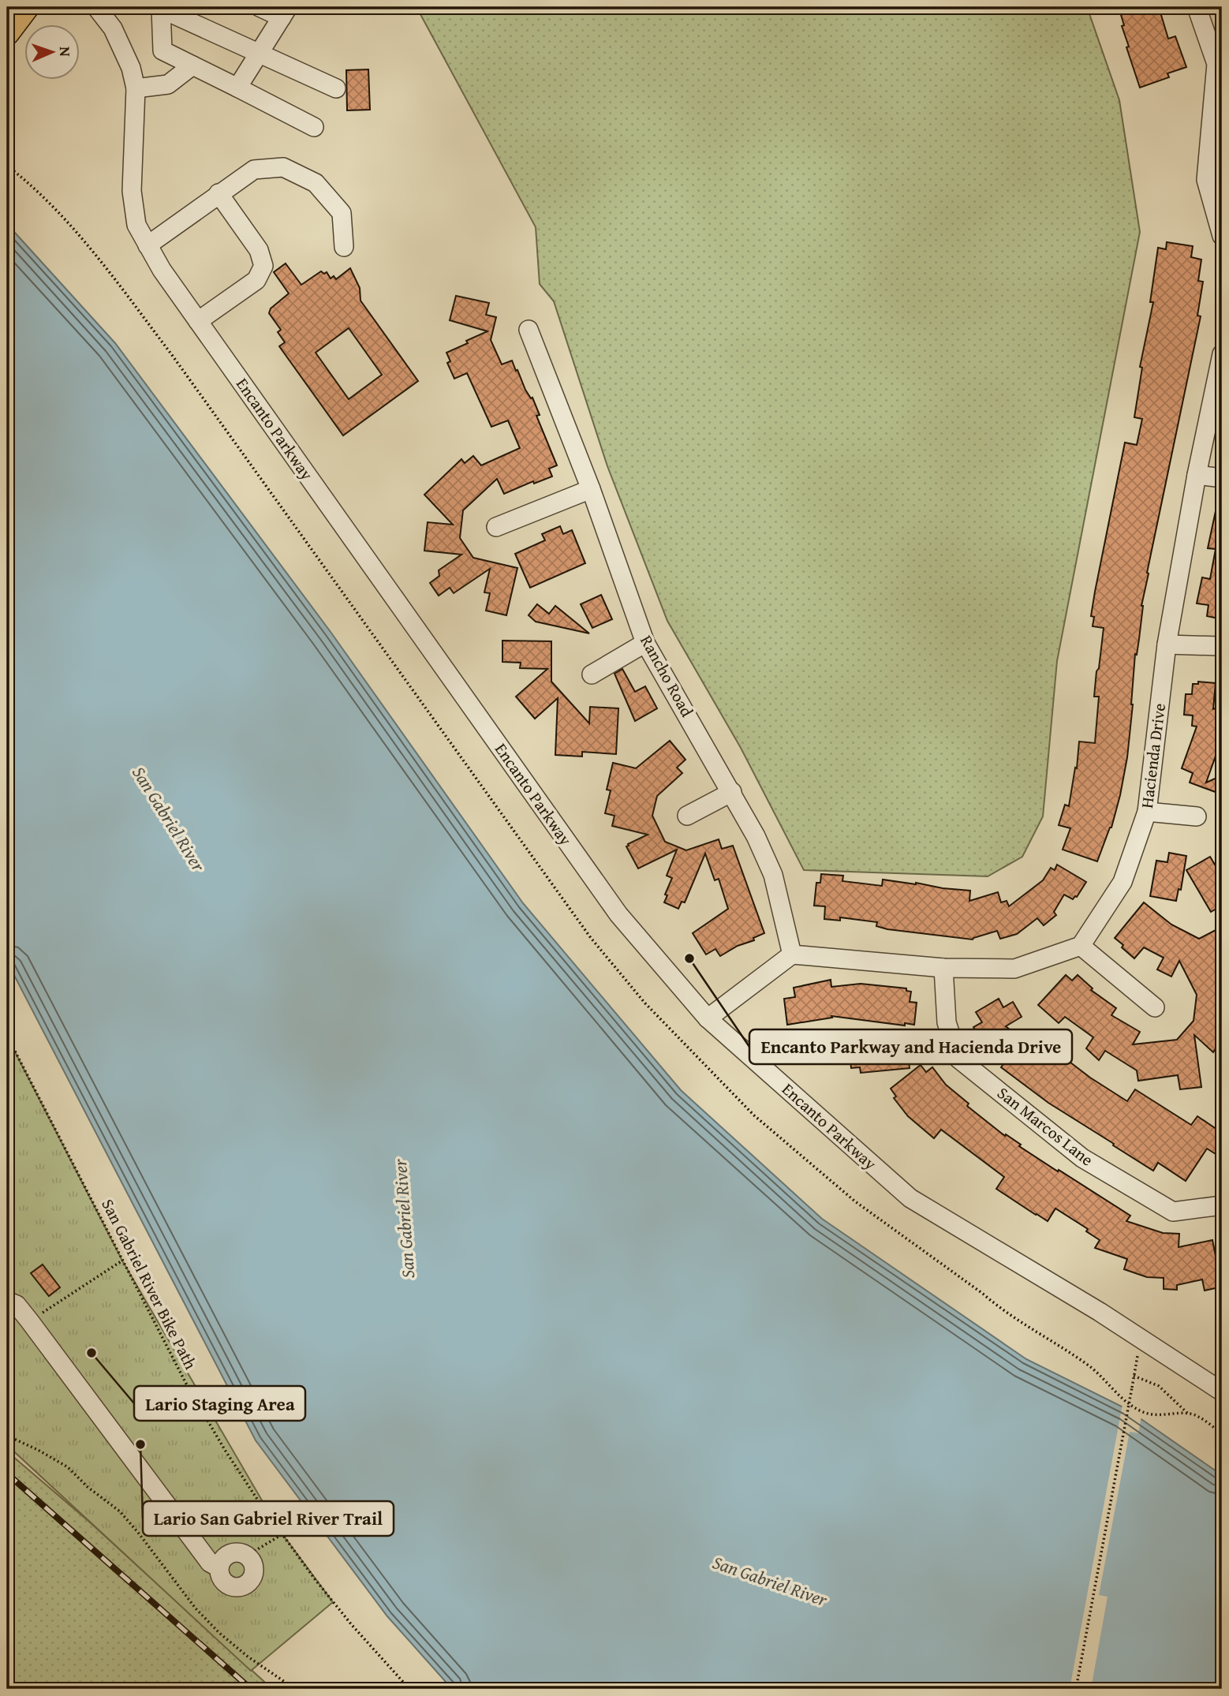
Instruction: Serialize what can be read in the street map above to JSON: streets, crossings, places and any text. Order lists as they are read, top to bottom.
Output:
{
  "streets": {
    "street": [
      "Encanto Parkway",
      "Rancho Road",
      "Hacienda Drive",
      "San Marcos Lane"
    ],
    "path": ["San Gabriel River Bike Path"]
  },
  "water": ["San Gabriel River"],
  "places": ["Encanto Parkway and Hacienda Drive", "Lario Staging Area", "Lario San Gabriel River Trail"],
  "north": "right"
}
